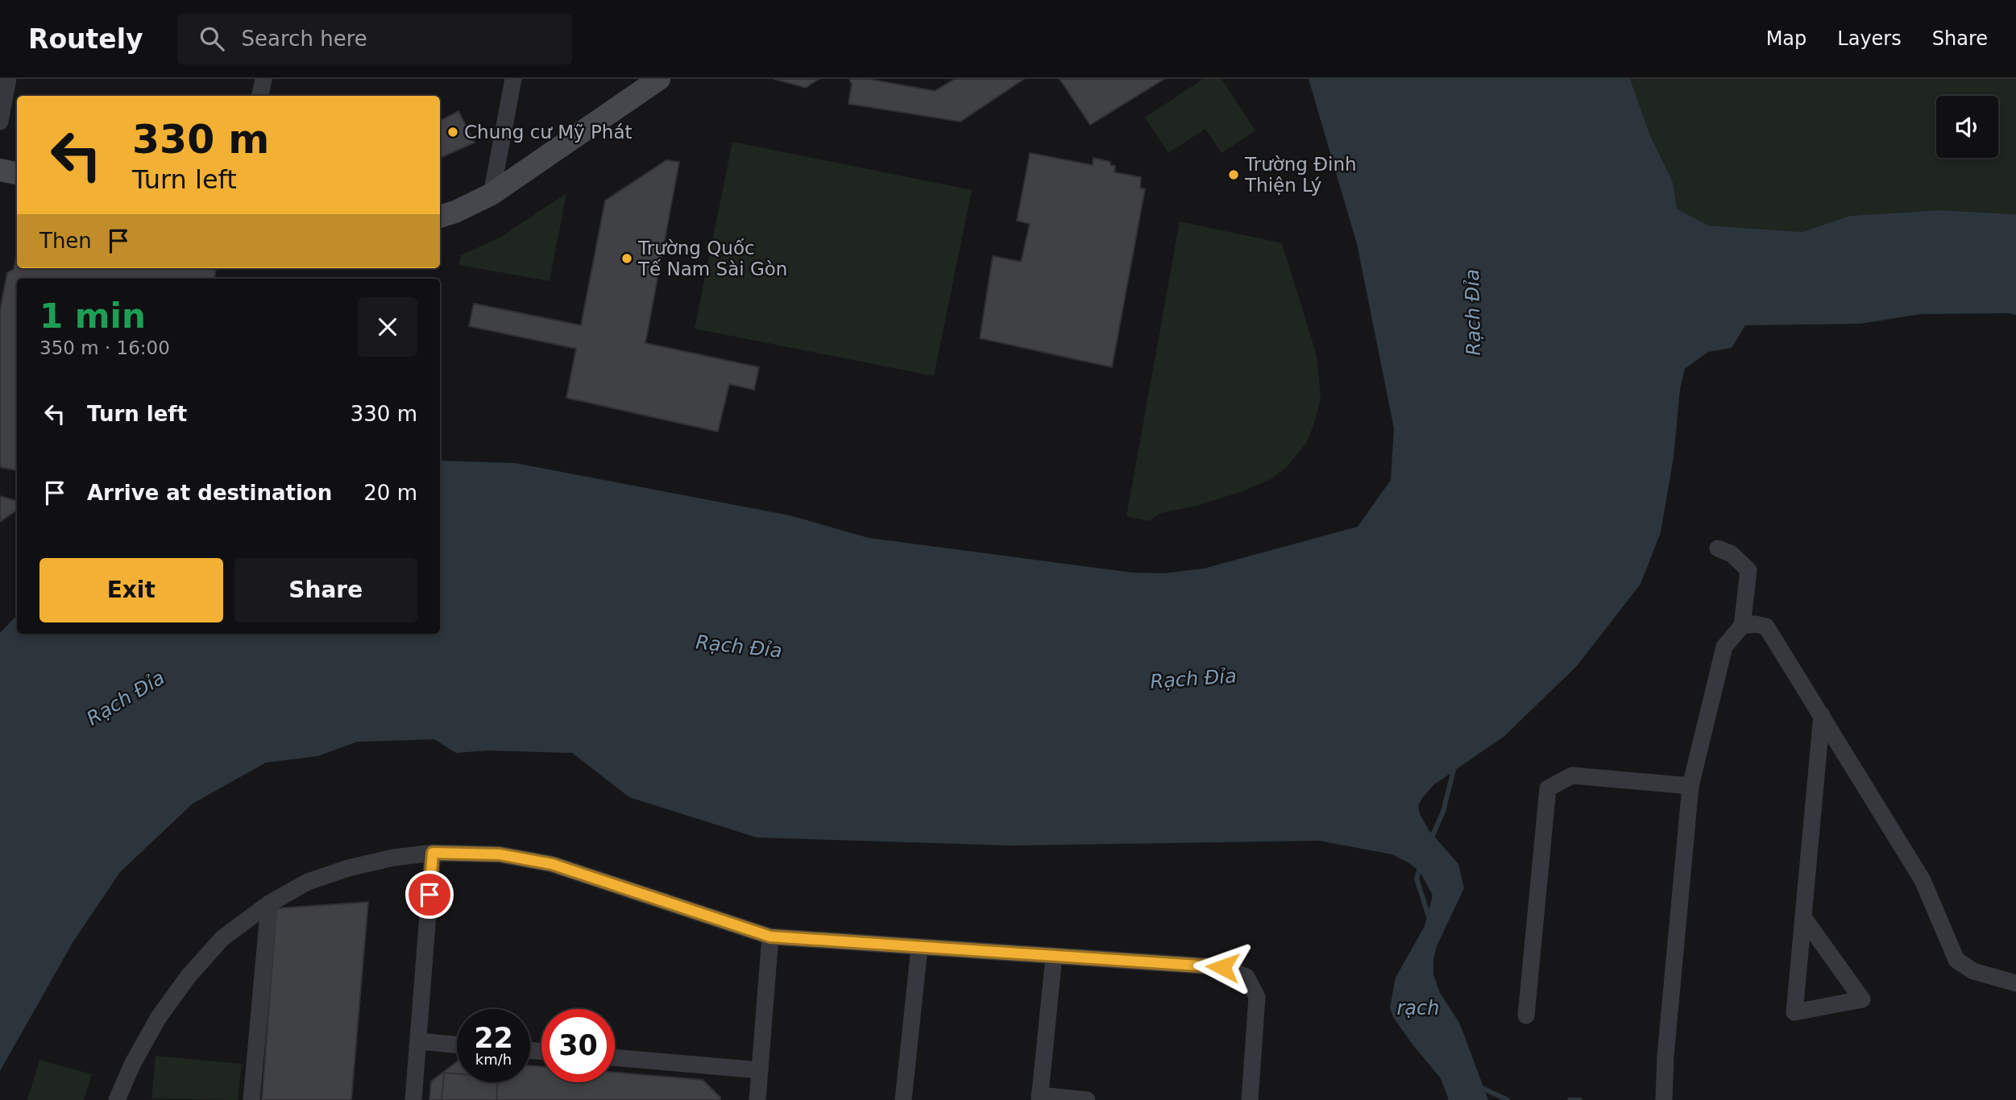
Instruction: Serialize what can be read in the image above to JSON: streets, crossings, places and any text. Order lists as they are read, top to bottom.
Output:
{
  "water": ["Rạch Đỉa", "rạch"],
  "places": ["Chung cư Mỹ Phát", "Trường Đinh Thiện Lý", "Trường Quốc Tế Nam Sài Gòn"],
  "page": {
    "header": "Routely",
    "search": "Search here",
    "nav": ["Map", "Layers", "Share"],
    "turn": ["330 m", "Turn left"],
    "then": "Then",
    "heading": ["1 min", "350 m · 16:00"],
    "list": [
      {
        "name": "Turn left",
        "value": "330 m"
      },
      {
        "name": "Arrive at destination",
        "value": "20 m"
      }
    ],
    "buttons": ["Exit", "Share"],
    "speed": "22 km/h",
    "limit": "30"
  }
}
